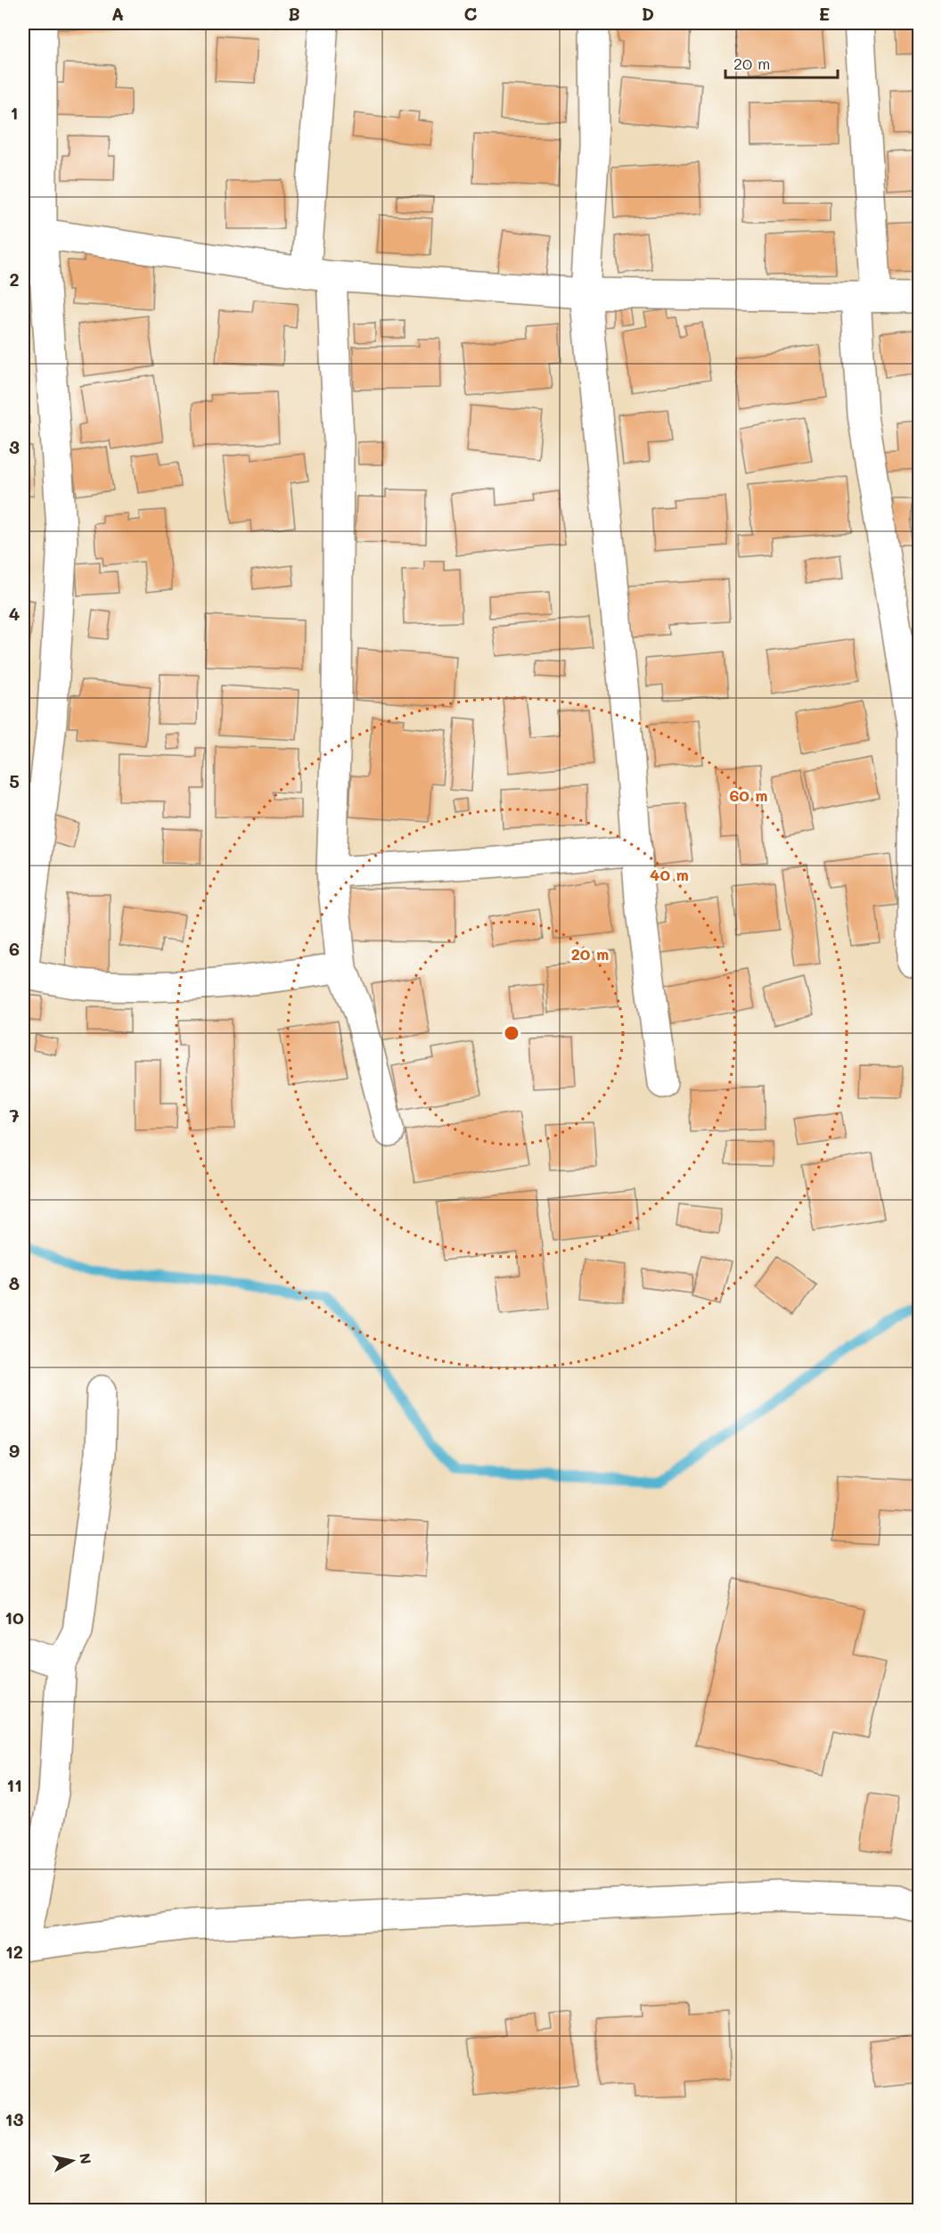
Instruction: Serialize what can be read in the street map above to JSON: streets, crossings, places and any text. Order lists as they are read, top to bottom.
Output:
{
  "scale_bar": "20 m",
  "north": "right",
  "grid": {
    "columns": [
      "A",
      "B",
      "C",
      "D",
      "E"
    ],
    "rows": [
      "1",
      "2",
      "3",
      "4",
      "5",
      "6",
      "7",
      "8",
      "9",
      "10",
      "11",
      "12",
      "13"
    ]
  },
  "rings": ["60 m", "40 m", "20 m"]
}
